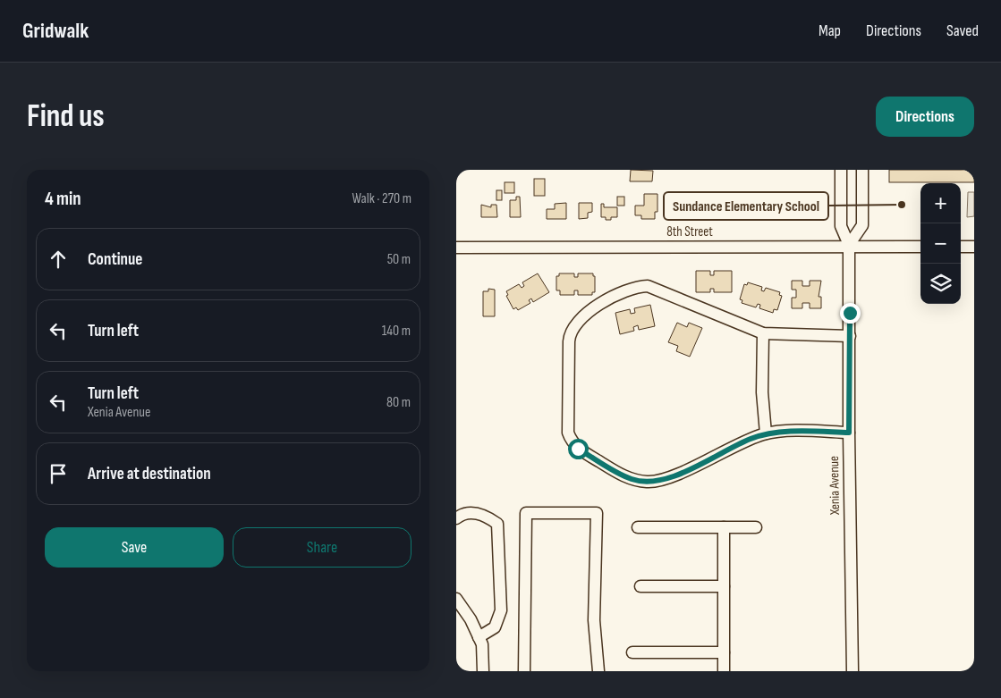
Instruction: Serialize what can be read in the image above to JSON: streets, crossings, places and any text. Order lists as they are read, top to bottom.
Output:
{
  "streets": {
    "street": ["8th Street", "Xenia Avenue"]
  },
  "crossings": [
    ["8th Street", "Xenia Avenue"]
  ],
  "places": ["Sundance Elementary School"],
  "page": {
    "header": "Gridwalk",
    "nav": ["Map", "Directions", "Saved"],
    "buttons": [
      "Directions",
      ["Save", "Share"]
    ],
    "title": "Find us",
    "heading": ["4 min", "Walk · 270 m"],
    "map_buttons": ["+", "−"],
    "list": [
      ["Continue", "50 m"],
      ["Turn left", "140 m"],
      ["Turn left", "Xenia Avenue", "80 m"],
      "Arrive at destination"
    ]
  }
}
